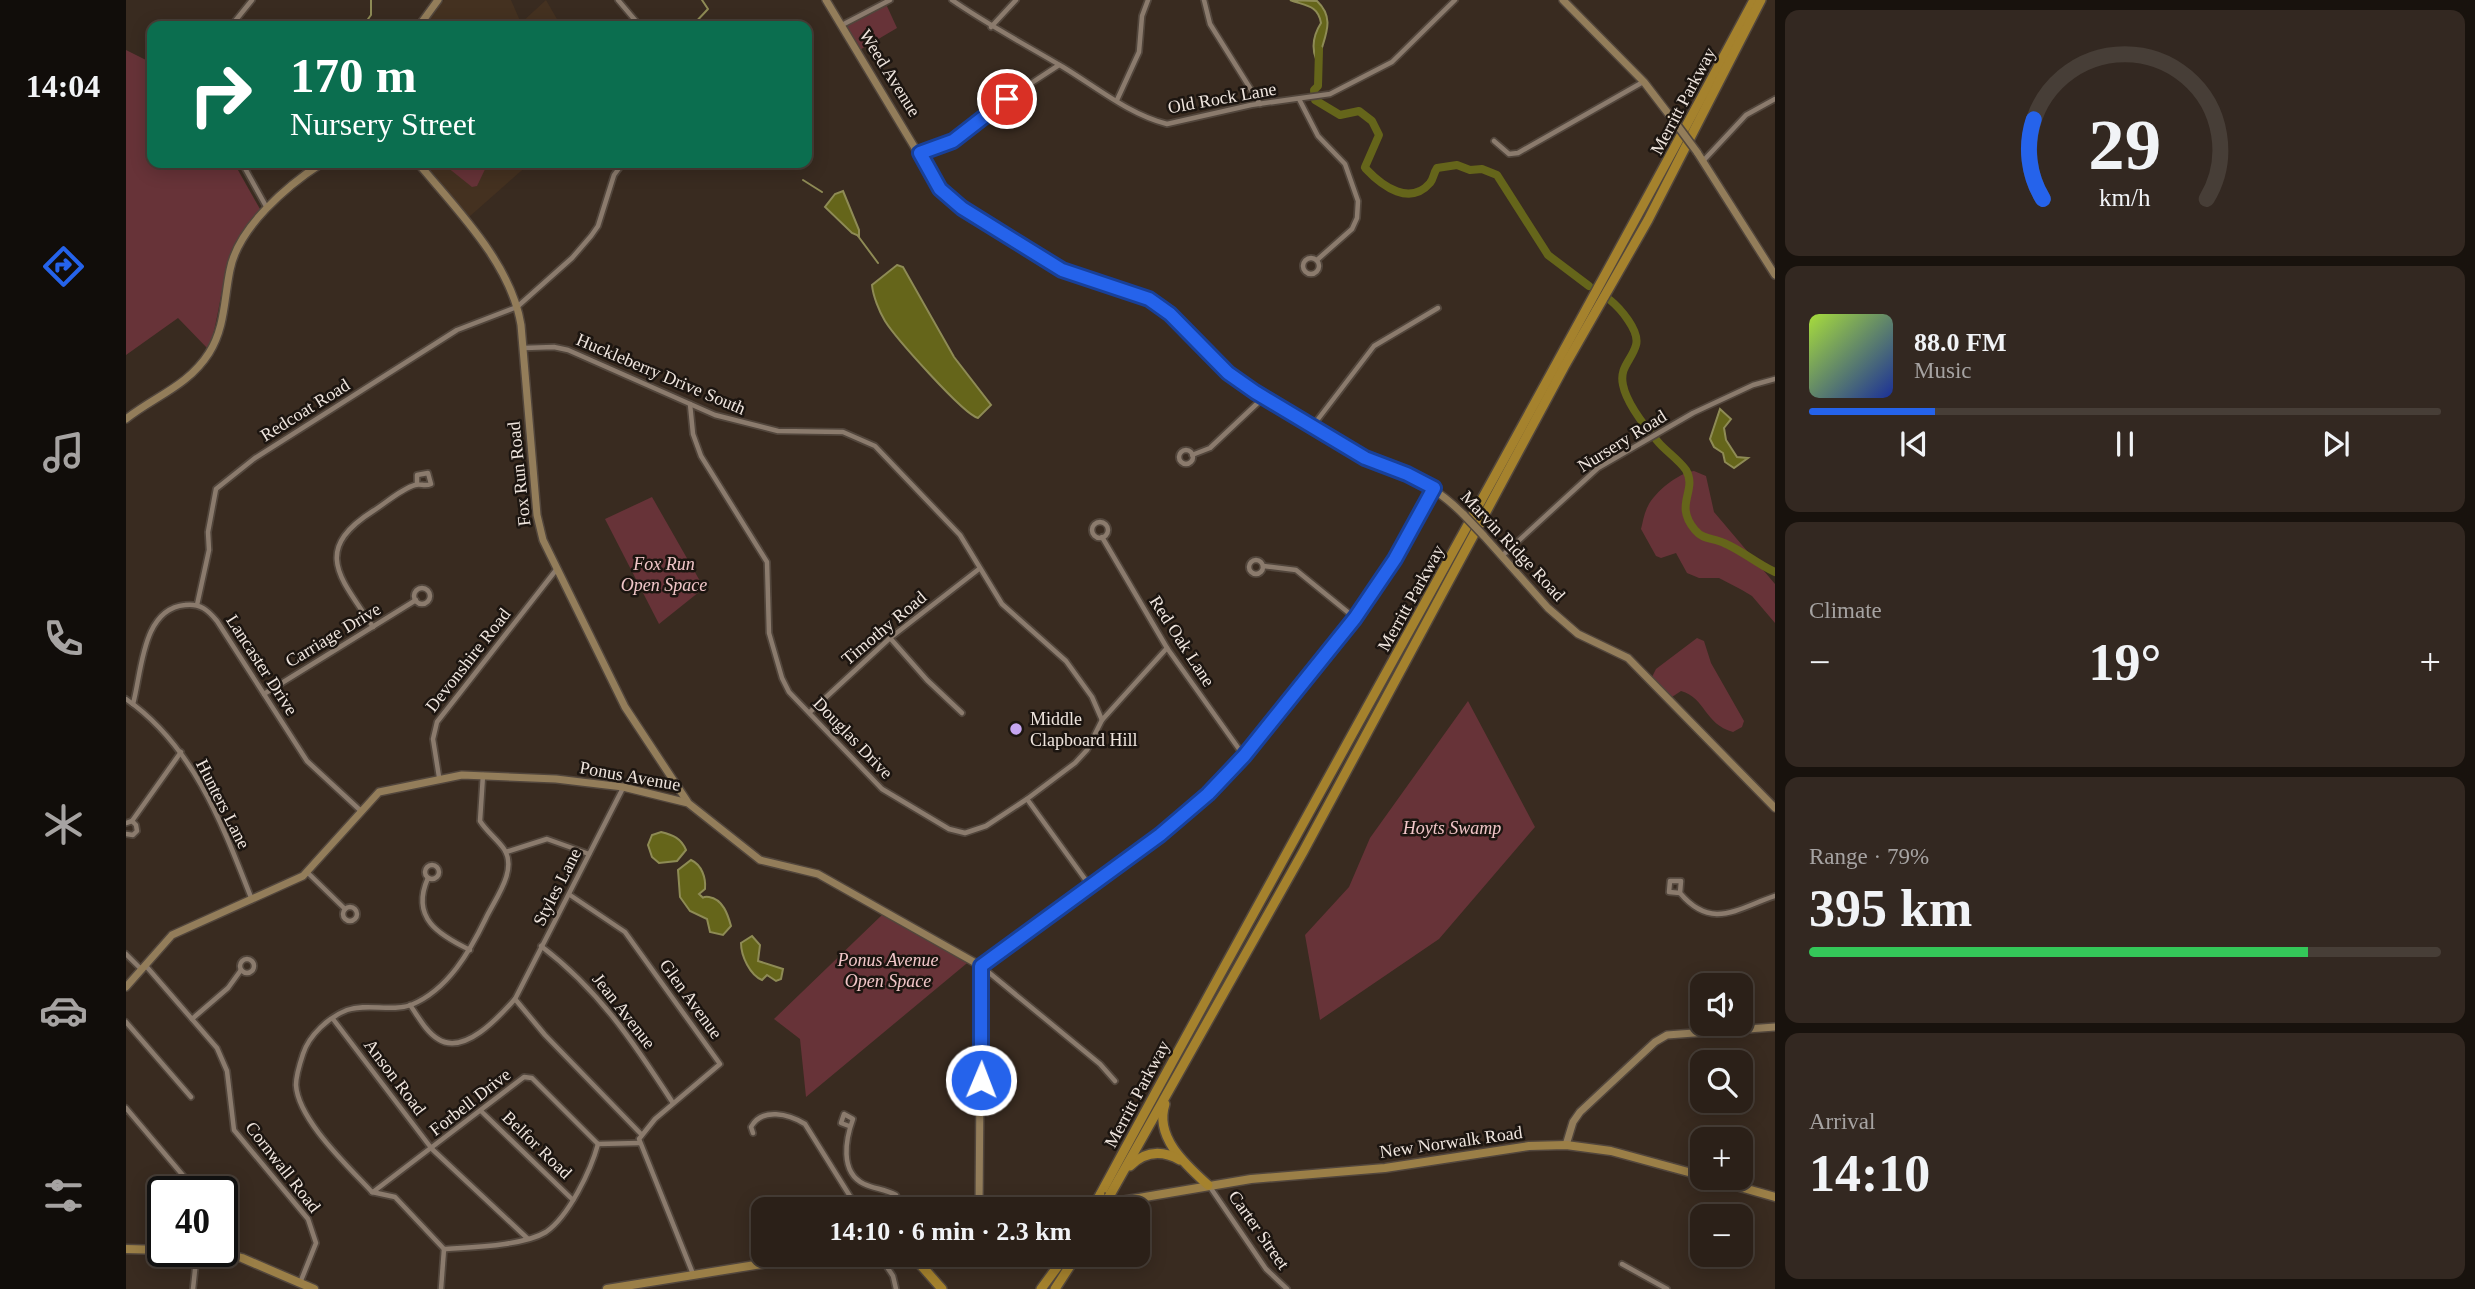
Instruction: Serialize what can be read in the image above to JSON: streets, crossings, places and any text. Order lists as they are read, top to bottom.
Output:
{
  "streets": {
    "highway": ["Merritt Parkway"],
    "main road": ["New Norwalk Road"],
    "street": [
      "Weed Avenue",
      "Old Rock Lane",
      "Huckleberry Drive South",
      "Redcoat Road",
      "Nursery Road",
      "Fox Run Road",
      "Marvin Ridge Road",
      "Timothy Road",
      "Carriage Drive",
      "Red Oak Lane",
      "Devonshire Road",
      "Lancaster Drive",
      "Douglas Drive",
      "Ponus Avenue",
      "Hunters Lane",
      "Styles Lane",
      "Glen Avenue",
      "Jean Avenue",
      "Anson Road",
      "Forbell Drive",
      "Belfor Road",
      "Cornwall Road",
      "Carter Street"
    ]
  },
  "crossings": [
    ["Weed Avenue", "Marvin Ridge Road"],
    ["Huckleberry Drive South", "Fox Run Road"],
    ["Huckleberry Drive South", "Timothy Road"],
    ["Huckleberry Drive South", "Douglas Drive"],
    ["Redcoat Road", "Fox Run Road"],
    ["Redcoat Road", "Lancaster Drive"],
    ["Nursery Road", "Marvin Ridge Road"],
    ["Fox Run Road", "Devonshire Road"],
    ["Fox Run Road", "Ponus Avenue"],
    ["Timothy Road", "Douglas Drive"],
    ["Carriage Drive", "Lancaster Drive"],
    ["Red Oak Lane", "Douglas Drive"],
    ["Devonshire Road", "Ponus Avenue"],
    ["Lancaster Drive", "Ponus Avenue"],
    ["Ponus Avenue", "Hunters Lane"],
    ["Ponus Avenue", "Styles Lane"],
    ["Ponus Avenue", "Cornwall Road"],
    ["Styles Lane", "Glen Avenue"],
    ["Styles Lane", "Jean Avenue"],
    ["Glen Avenue", "Jean Avenue"],
    ["Anson Road", "Forbell Drive"],
    ["Forbell Drive", "Belfor Road"],
    ["New Norwalk Road", "Carter Street"]
  ],
  "parks": ["Fox Run Open Space", "Hoyts Swamp", "Ponus Avenue Open Space"],
  "places": ["Middle Clapboard Hill"],
  "page": {
    "tabs": "14:04",
    "turn": ["170 m", "Nursery Street"],
    "song": ["88.0 FM", "Music"],
    "tile": [
      "Climate",
      ["Range · 79%", "395 km"],
      ["Arrival", "14:10"]
    ],
    "heat": ["−", "19°", "+"],
    "map_buttons": ["+", "−"],
    "limit": "40",
    "trip": "14:10 · 6 min · 2.3 km",
    "gauge": ["29", "km/h"]
  }
}
